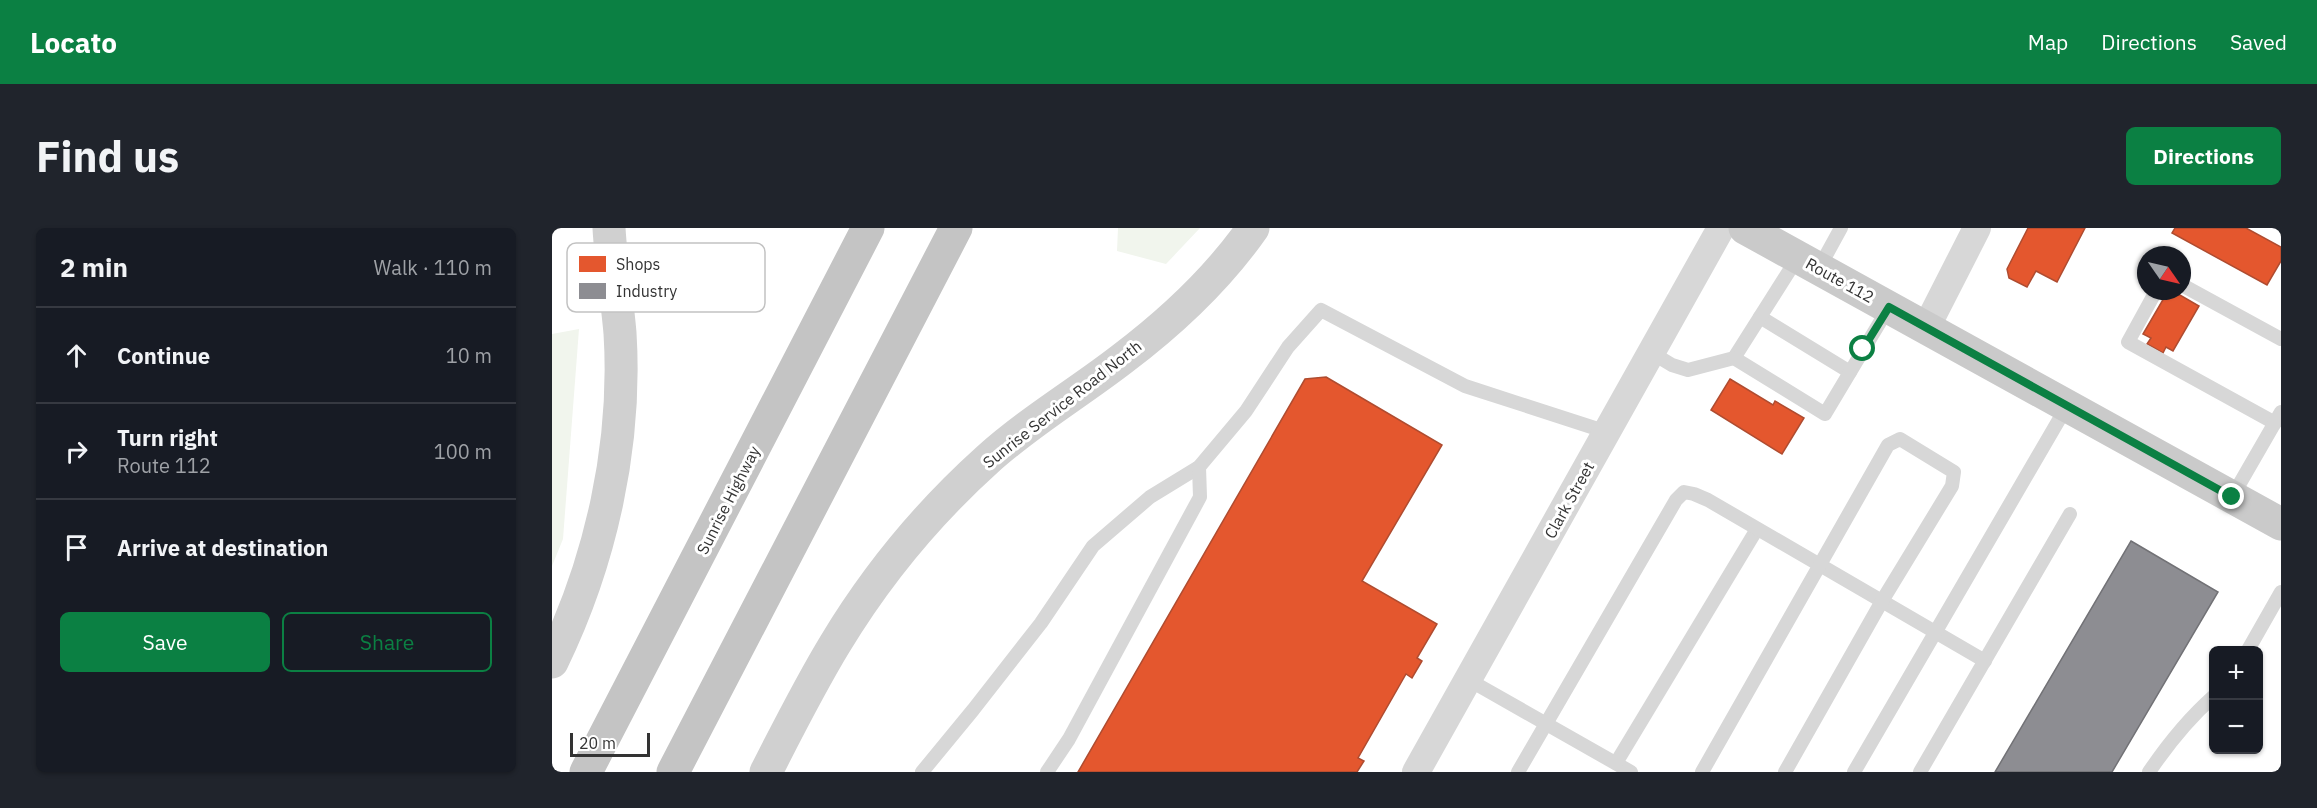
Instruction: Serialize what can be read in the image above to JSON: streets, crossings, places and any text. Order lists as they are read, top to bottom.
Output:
{
  "streets": {
    "highway": ["Sunrise Highway"],
    "main road": ["Route 112", "Sunrise Service Road North"],
    "street": ["Clark Street"]
  },
  "legend": ["Shops", "Industry"],
  "scale_bar": "20 m",
  "north": "bottom right",
  "page": {
    "header": "Locato",
    "nav": ["Map", "Directions", "Saved"],
    "buttons": [
      "Directions",
      ["Save", "Share"]
    ],
    "title": "Find us",
    "heading": ["2 min", "Walk · 110 m"],
    "list": [
      ["Continue", "10 m"],
      ["Turn right", "Route 112", "100 m"],
      "Arrive at destination"
    ],
    "map_buttons": ["+", "−"],
    "scale": "20 m"
  }
}
